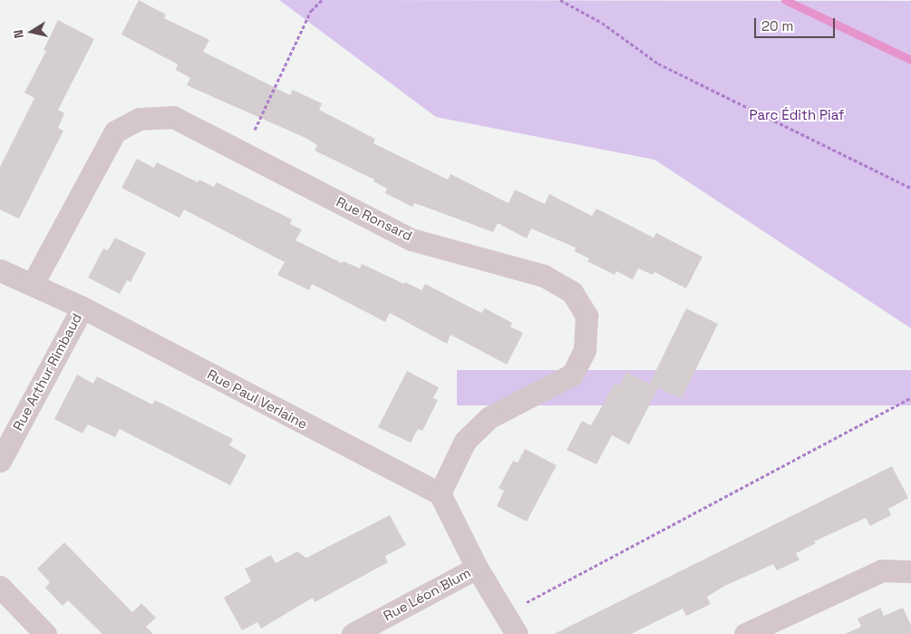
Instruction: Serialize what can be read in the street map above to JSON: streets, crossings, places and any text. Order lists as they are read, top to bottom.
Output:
{
  "streets": {
    "street": [
      "Rue Ronsard",
      "Rue Arthur Rimbaud",
      "Rue Paul Verlaine",
      "Rue Léon Blum"
    ]
  },
  "crossings": [
    ["Rue Ronsard", "Rue Paul Verlaine"],
    ["Rue Arthur Rimbaud", "Rue Paul Verlaine"]
  ],
  "parks": ["Parc Édith Piaf"],
  "scale_bar": "20 m",
  "north": "left"
}
